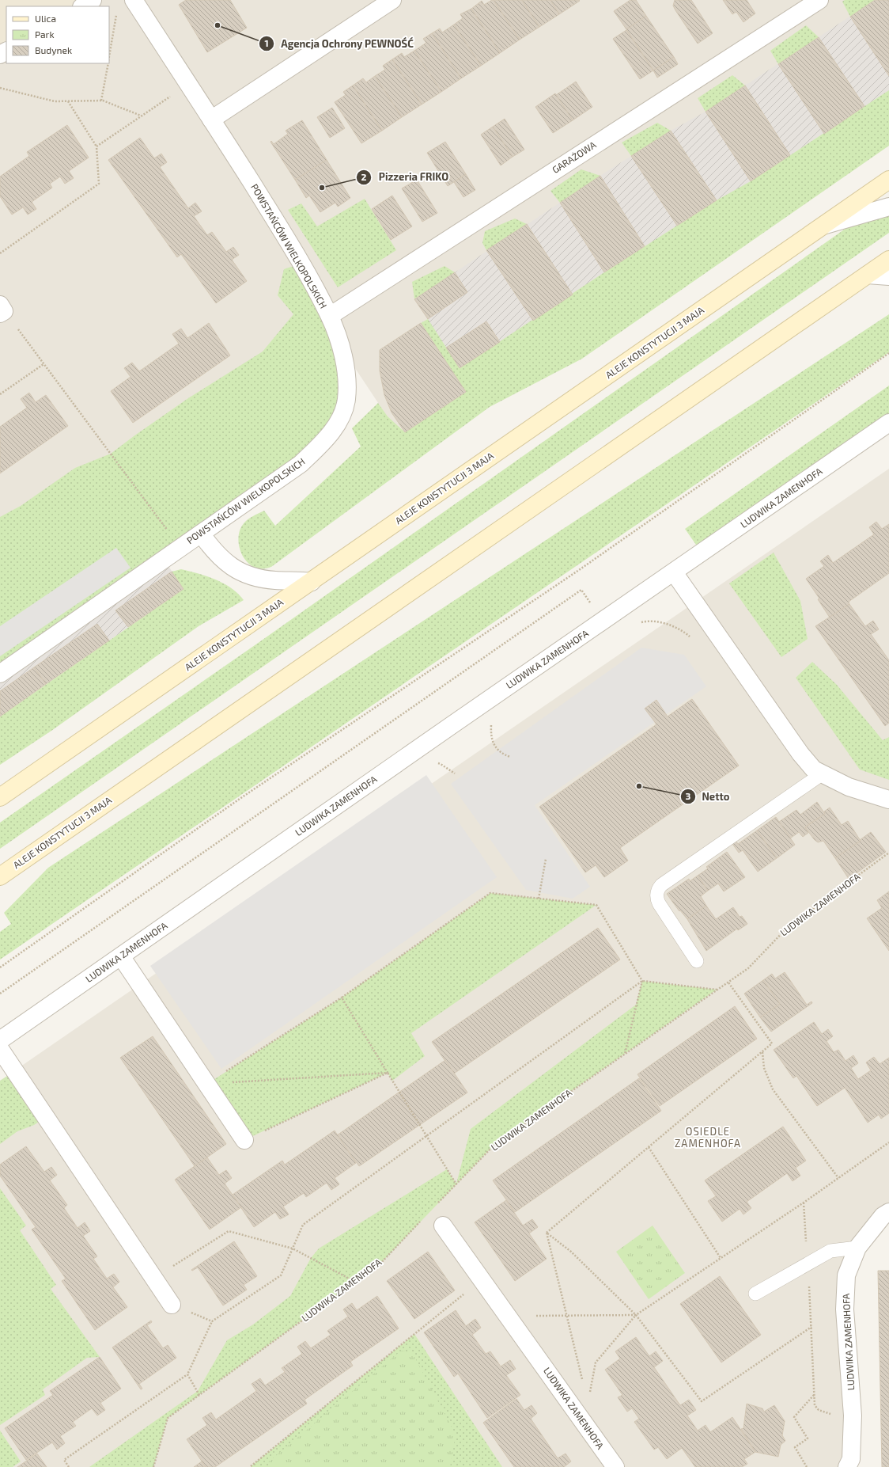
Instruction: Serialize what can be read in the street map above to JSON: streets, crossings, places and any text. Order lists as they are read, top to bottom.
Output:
{
  "streets": {
    "main road": ["ALEJE KONSTYTUCJI 3 MAJA"],
    "street": ["GARAŻOWA", "POWSTAŃCÓW WIELKOPOLSKICH", "LUDWIKA ZAMENHOFA"]
  },
  "crossings": [
    ["GARAŻOWA", "POWSTAŃCÓW WIELKOPOLSKICH"]
  ],
  "districts": ["OSIEDLE ZAMENHOFA"],
  "places": ["Agencja Ochrony PEWNOŚĆ", "Pizzeria FRIKO", "Netto"],
  "legend": ["Ulica", "Park", "Budynek"]
}
